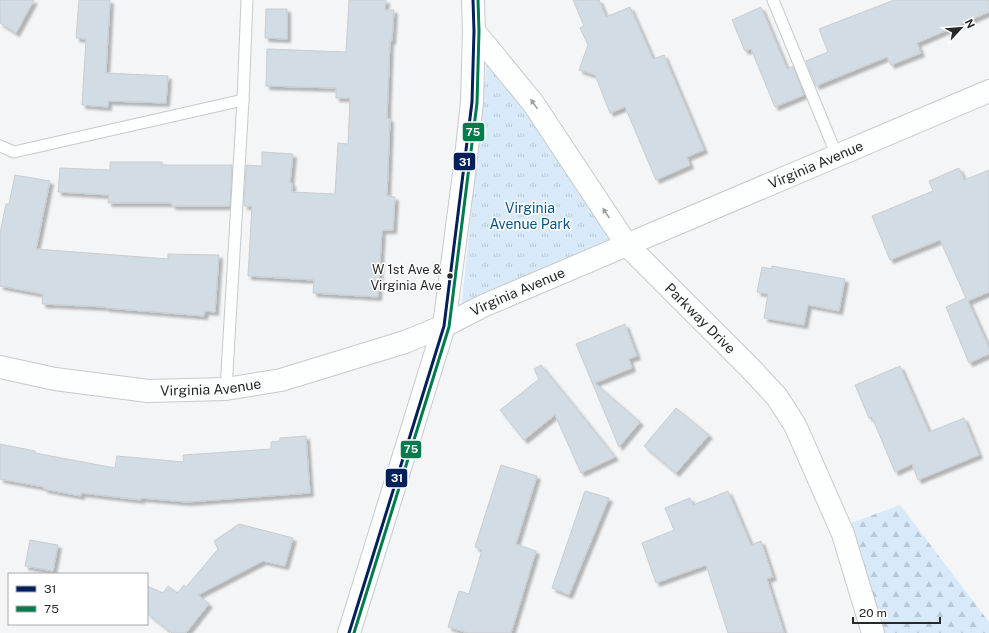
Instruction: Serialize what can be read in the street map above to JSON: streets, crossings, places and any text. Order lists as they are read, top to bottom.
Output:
{
  "streets": {
    "street": ["Virginia Avenue", "Parkway Drive"]
  },
  "crossings": [
    ["Virginia Avenue", "Parkway Drive"]
  ],
  "one_way": ["Parkway Drive"],
  "parks": ["Virginia Avenue Park"],
  "places": ["W 1st Ave & Virginia Ave"],
  "lines": ["transit line 31", "transit line 75"],
  "legend": ["31", "75"],
  "scale_bar": "20 m",
  "north": "top right"
}
